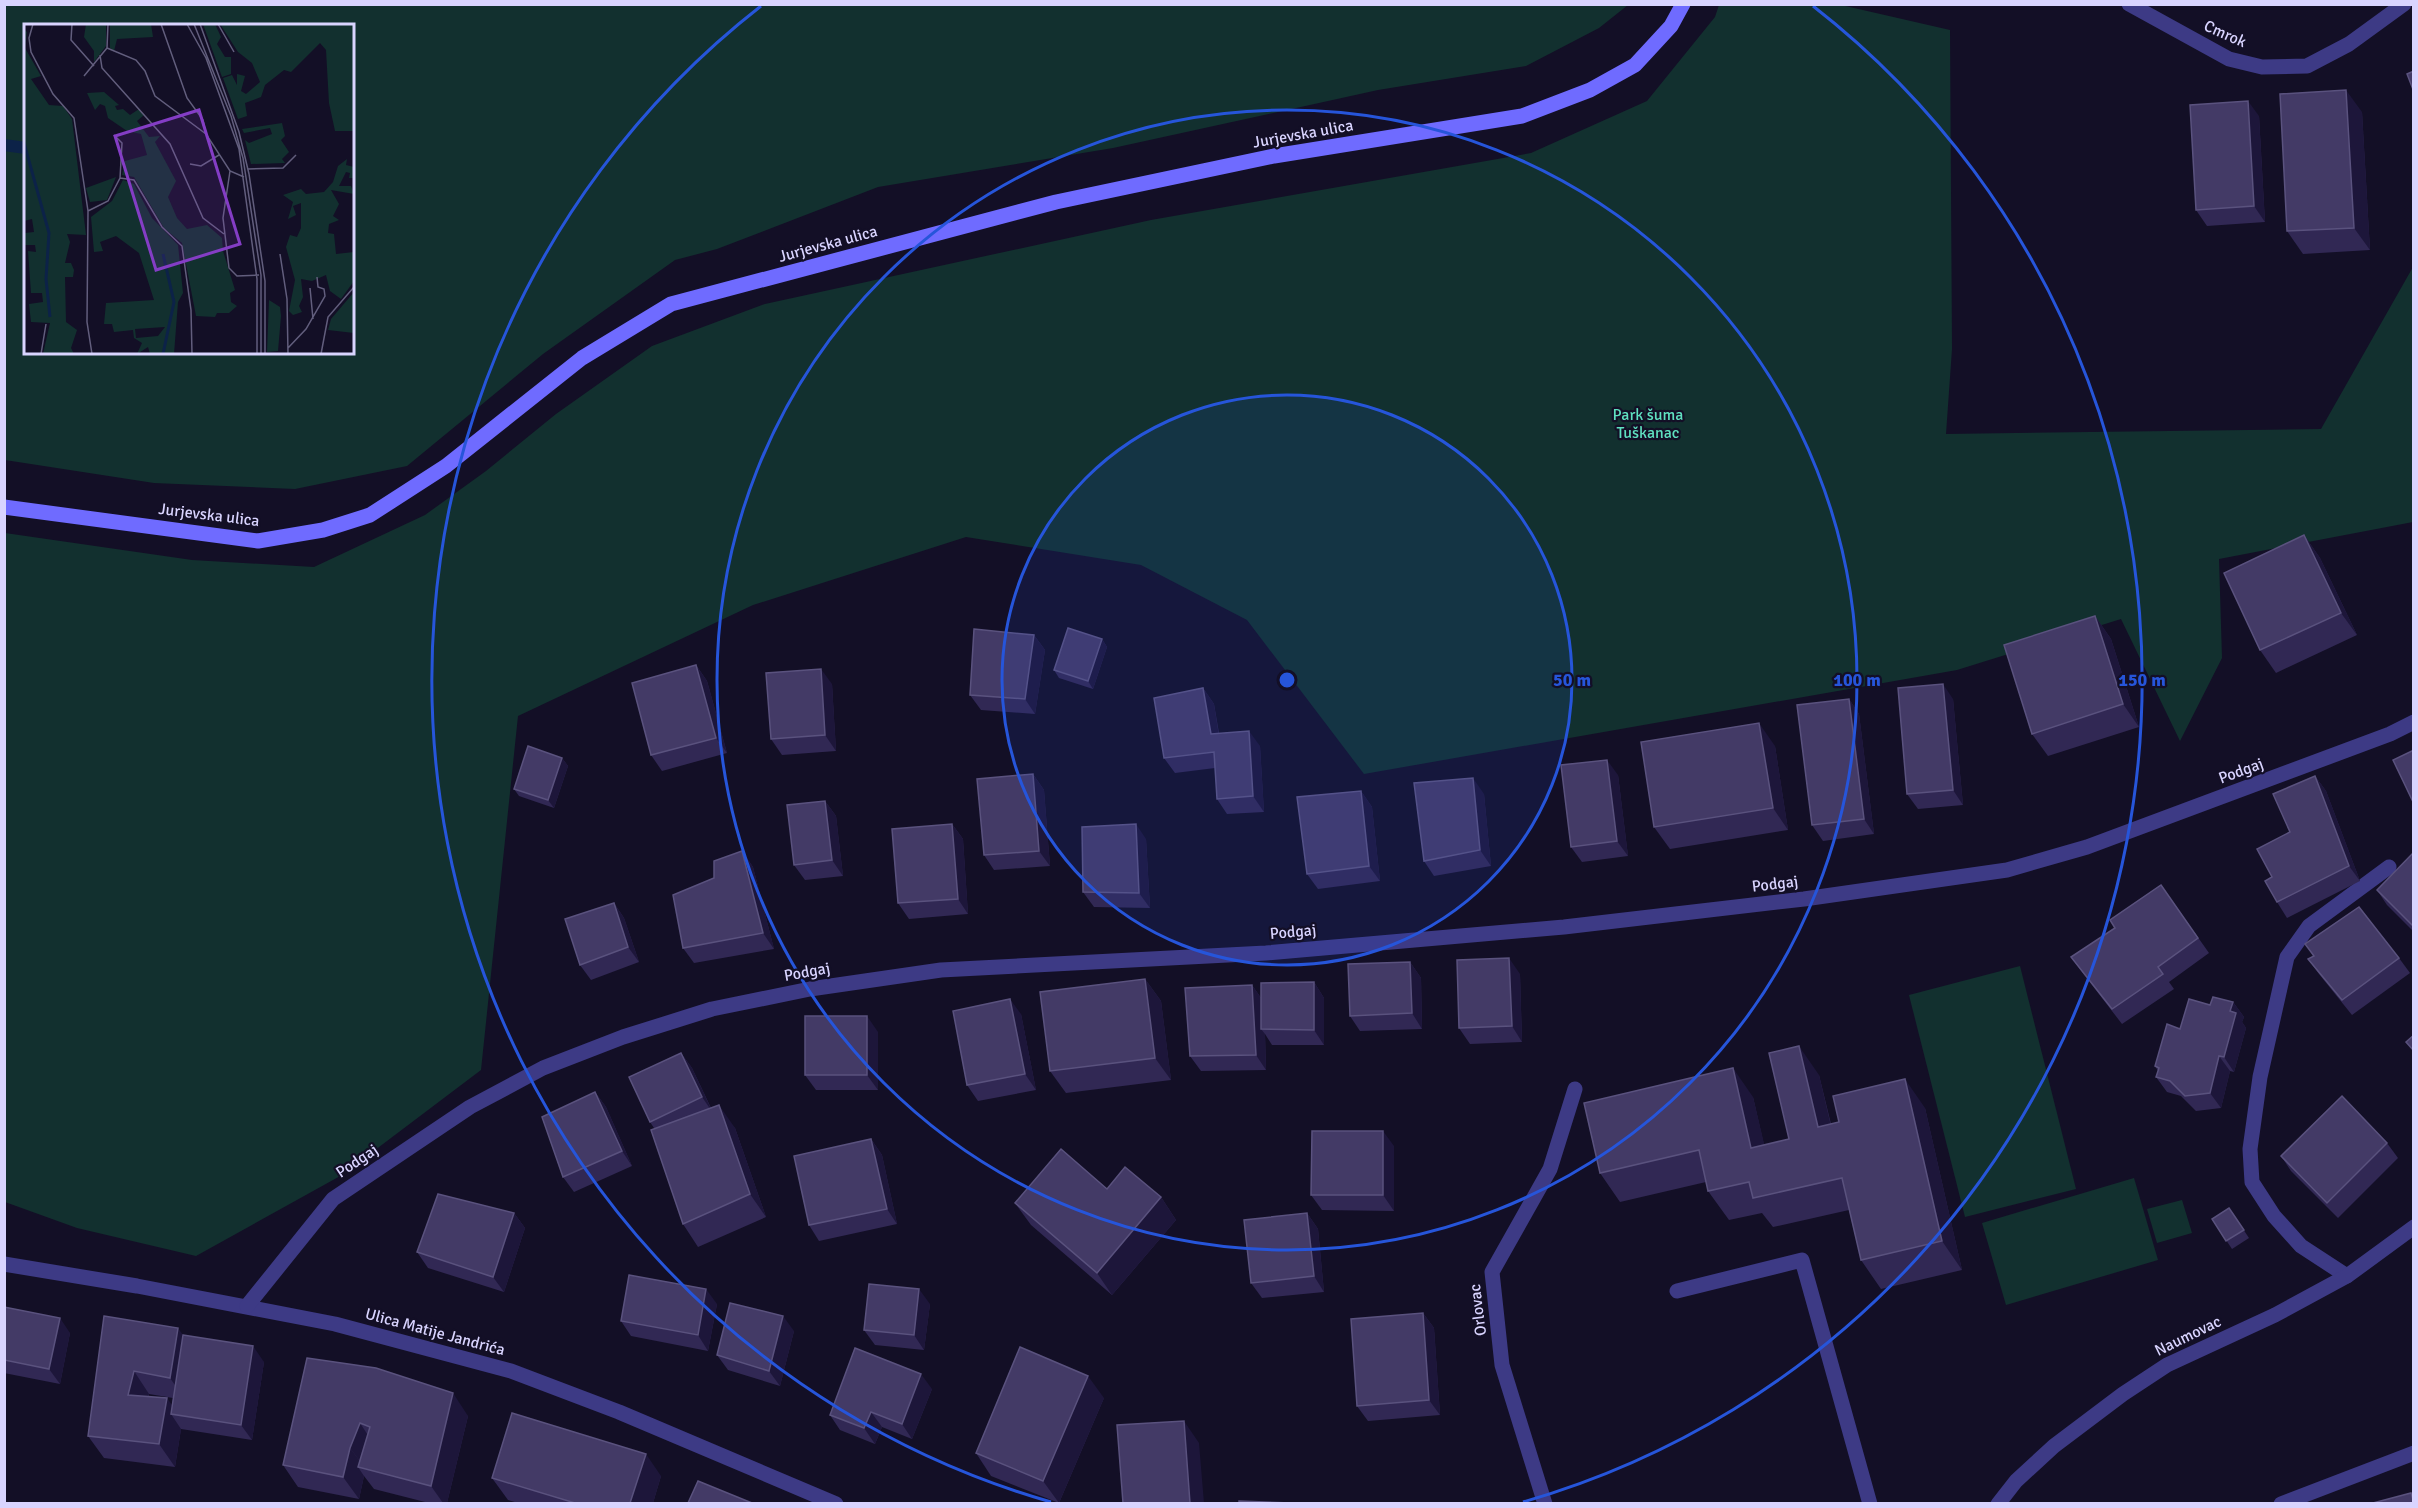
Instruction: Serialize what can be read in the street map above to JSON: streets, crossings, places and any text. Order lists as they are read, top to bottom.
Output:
{
  "streets": {
    "street": [
      "Cmrok",
      "Jurjevska ulica",
      "Podgaj",
      "Orlovac",
      "Ulica Matije Jandrića",
      "Naumovac"
    ]
  },
  "crossings": [
    ["Podgaj", "Ulica Matije Jandrića"]
  ],
  "parks": ["Park šuma Tuškanac"],
  "rings": ["50 m", "100 m", "150 m"]
}
